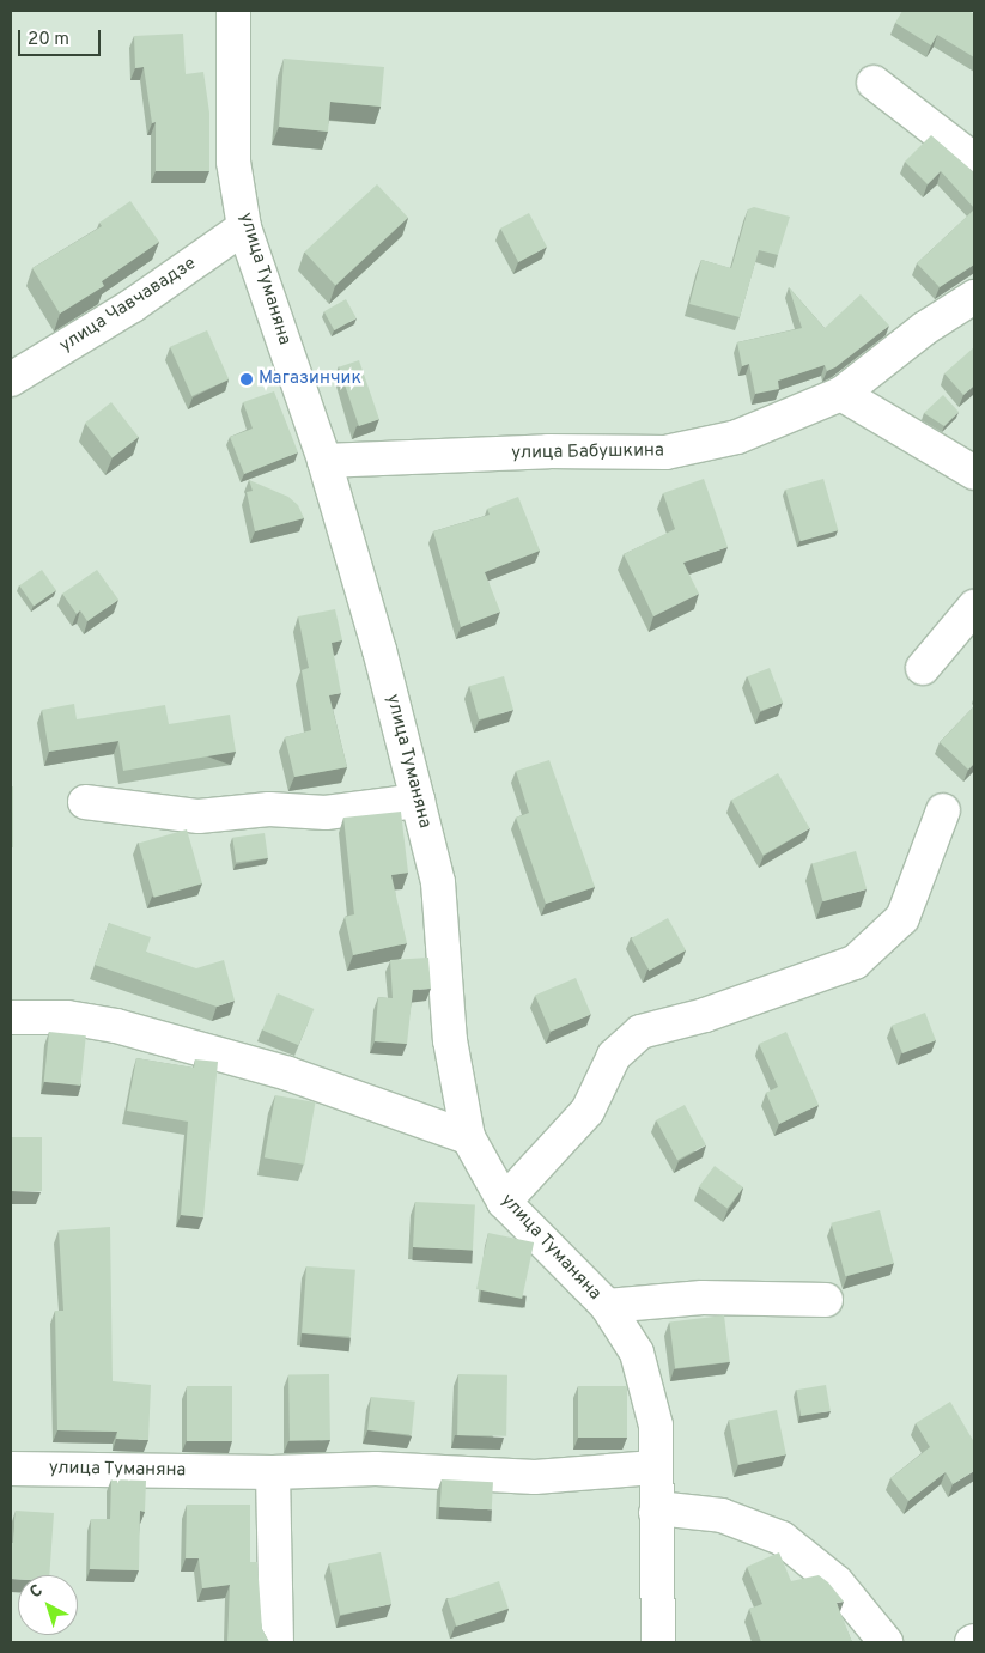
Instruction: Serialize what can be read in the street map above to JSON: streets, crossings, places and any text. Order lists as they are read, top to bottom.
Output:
{
  "streets": {
    "street": ["улица Туманяна", "улица Чавчавадзе", "улица Бабушкина"]
  },
  "crossings": [
    ["улица Туманяна", "улица Чавчавадзе"],
    ["улица Туманяна", "улица Бабушкина"]
  ],
  "places": ["Магазинчик"],
  "scale_bar": "20 m",
  "north": "top left"
}
